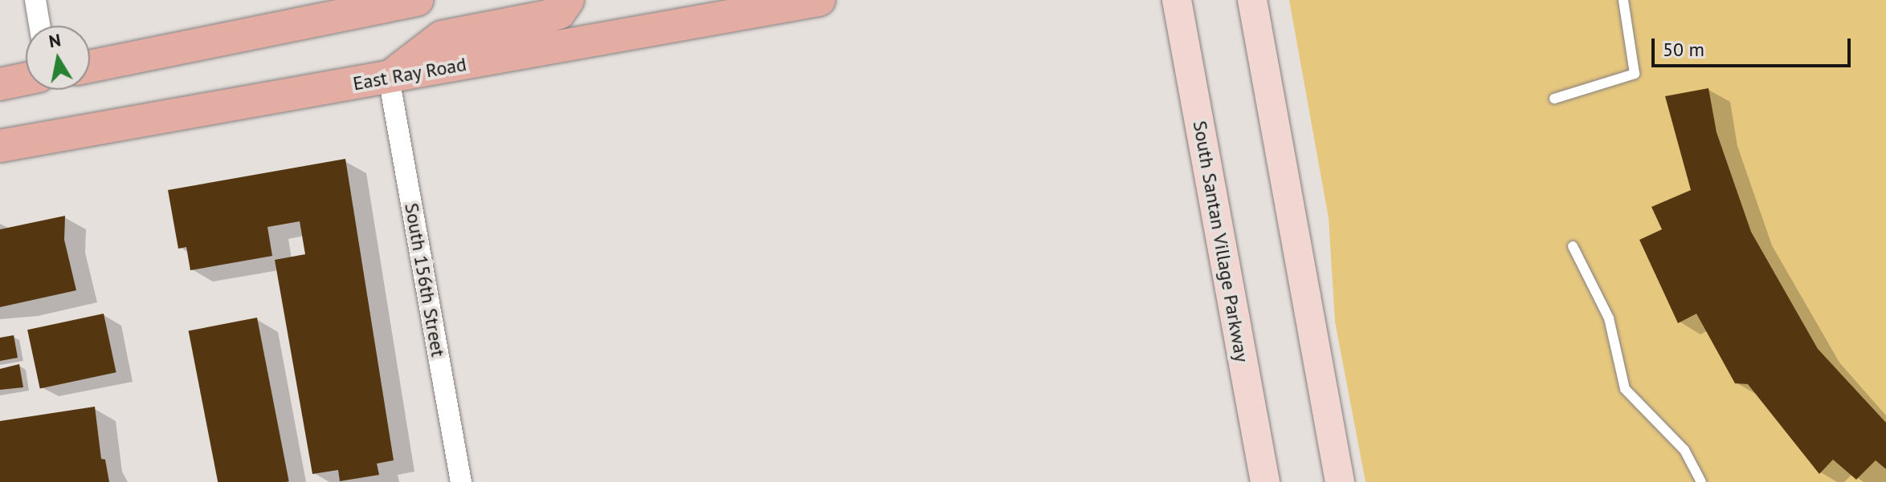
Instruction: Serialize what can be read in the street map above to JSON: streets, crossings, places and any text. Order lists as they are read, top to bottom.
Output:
{
  "streets": {
    "main road": ["East Ray Road", "South Santan Village Parkway"],
    "street": ["South 156th Street"]
  },
  "crossings": [
    ["East Ray Road", "South 156th Street"]
  ],
  "scale_bar": "50 m",
  "north": "top"
}
